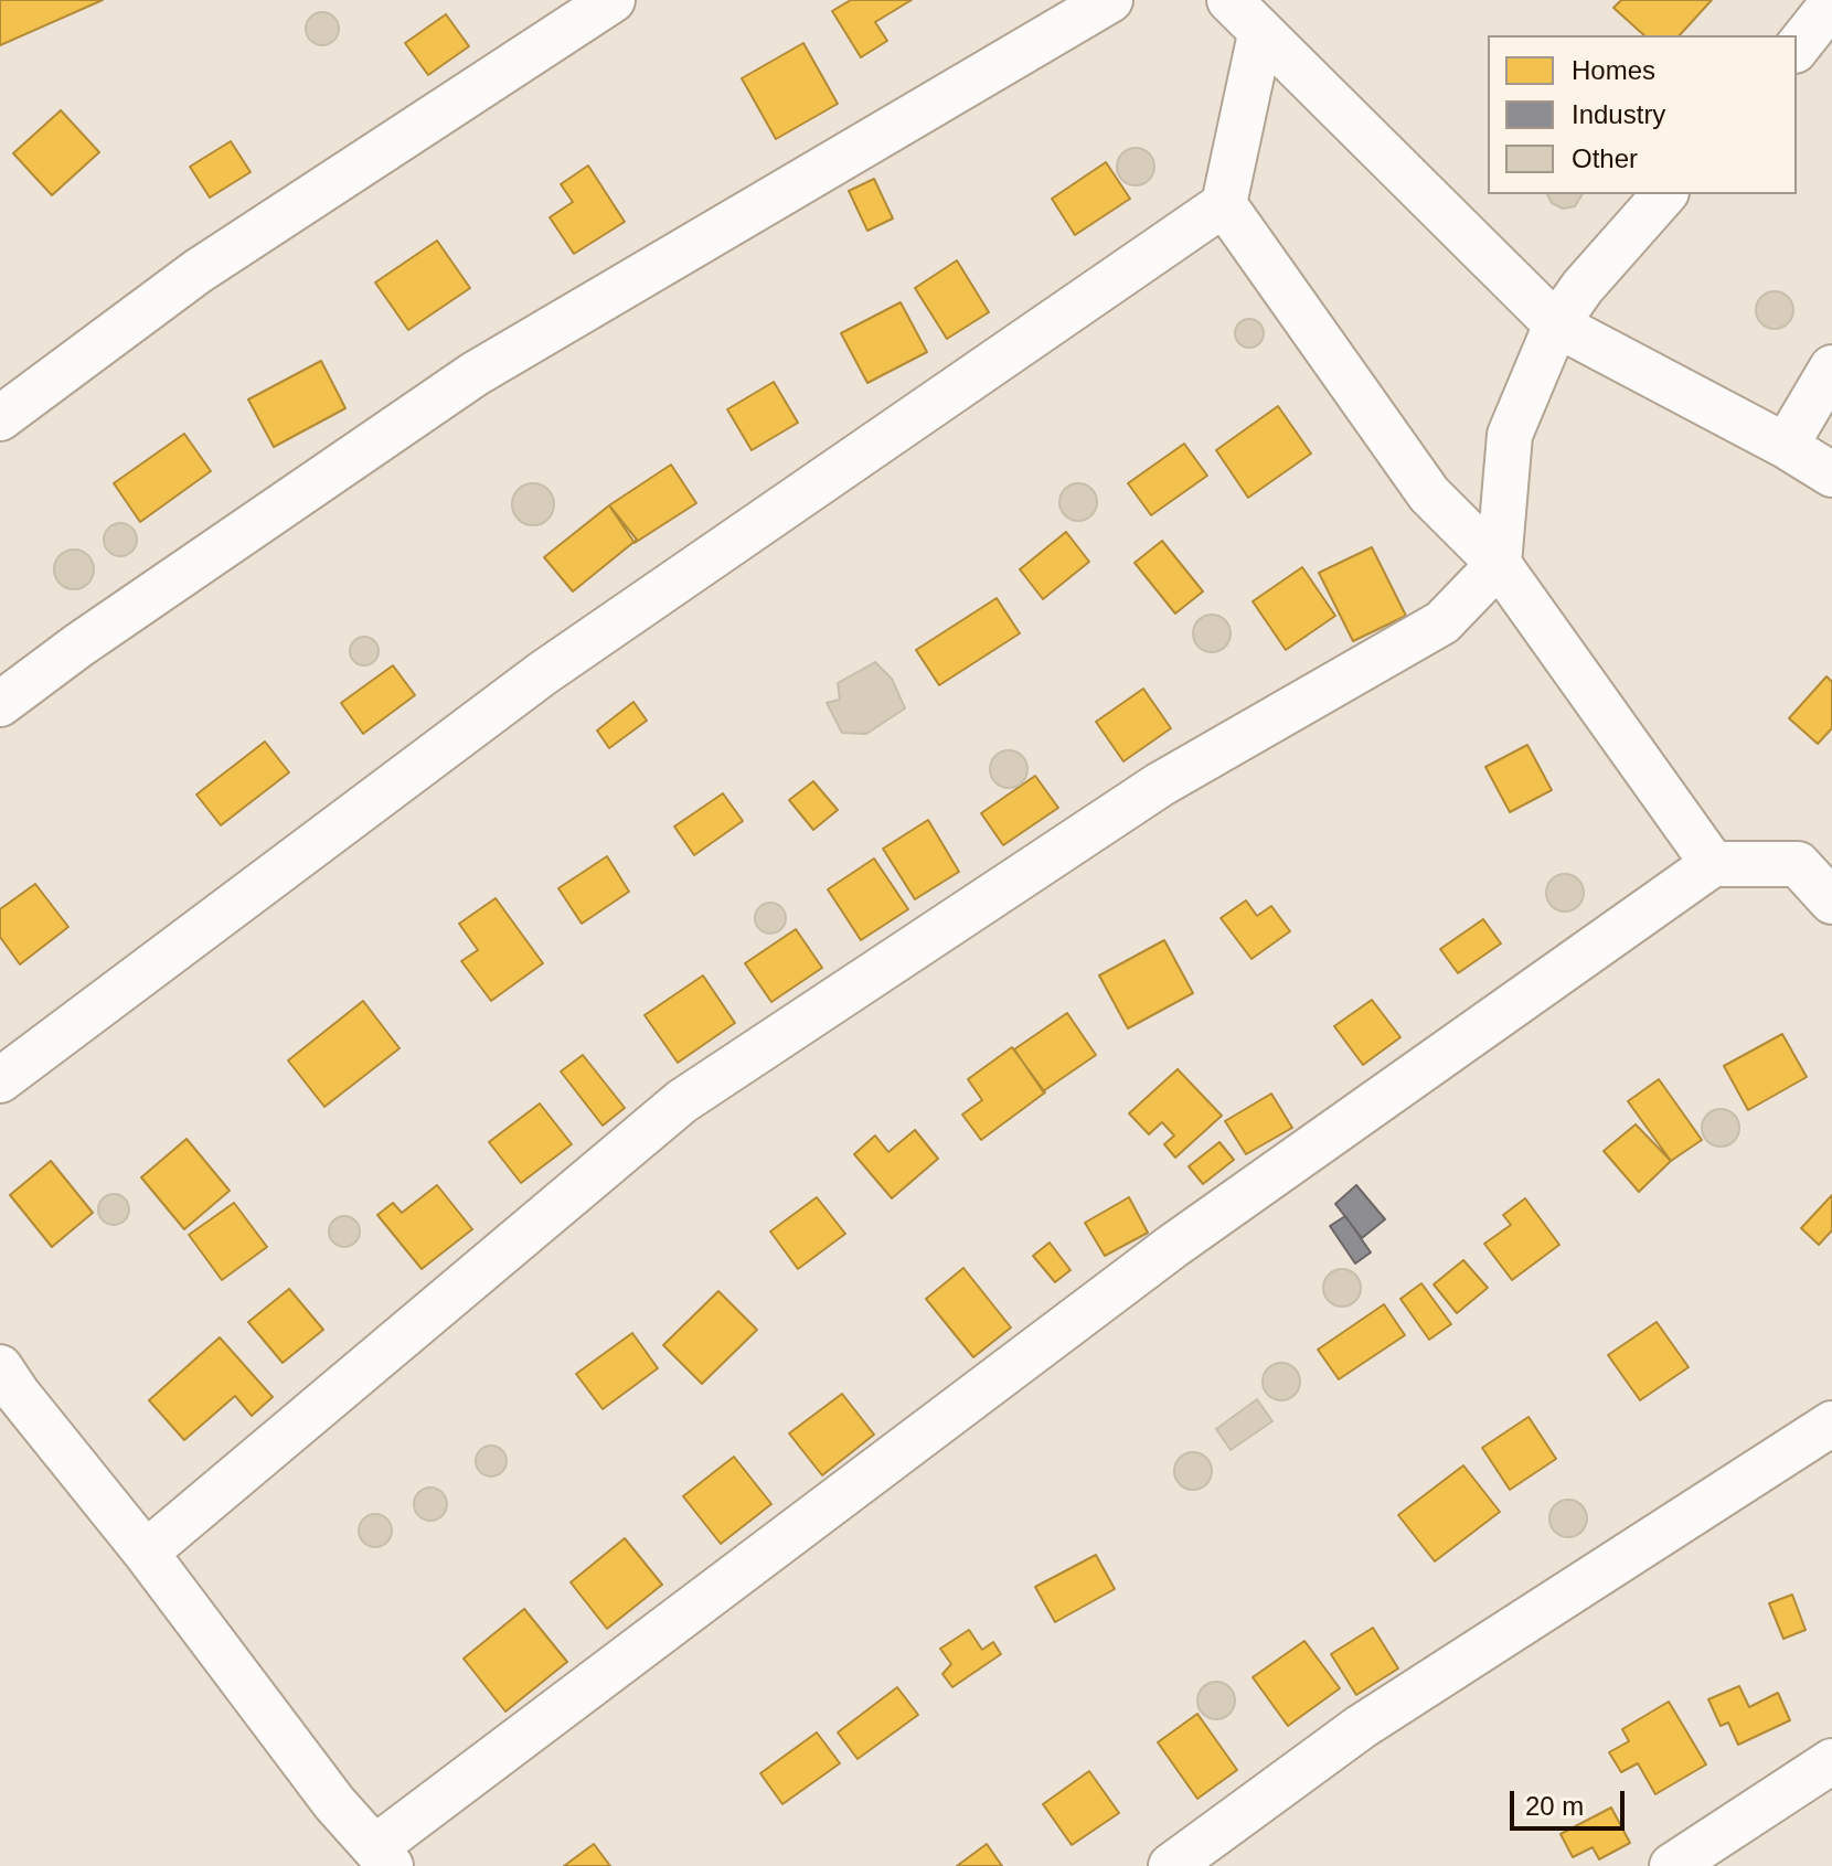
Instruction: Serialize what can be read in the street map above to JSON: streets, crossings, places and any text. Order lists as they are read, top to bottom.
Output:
{
  "legend": ["Homes", "Industry", "Other"],
  "scale_bar": "20 m"
}
